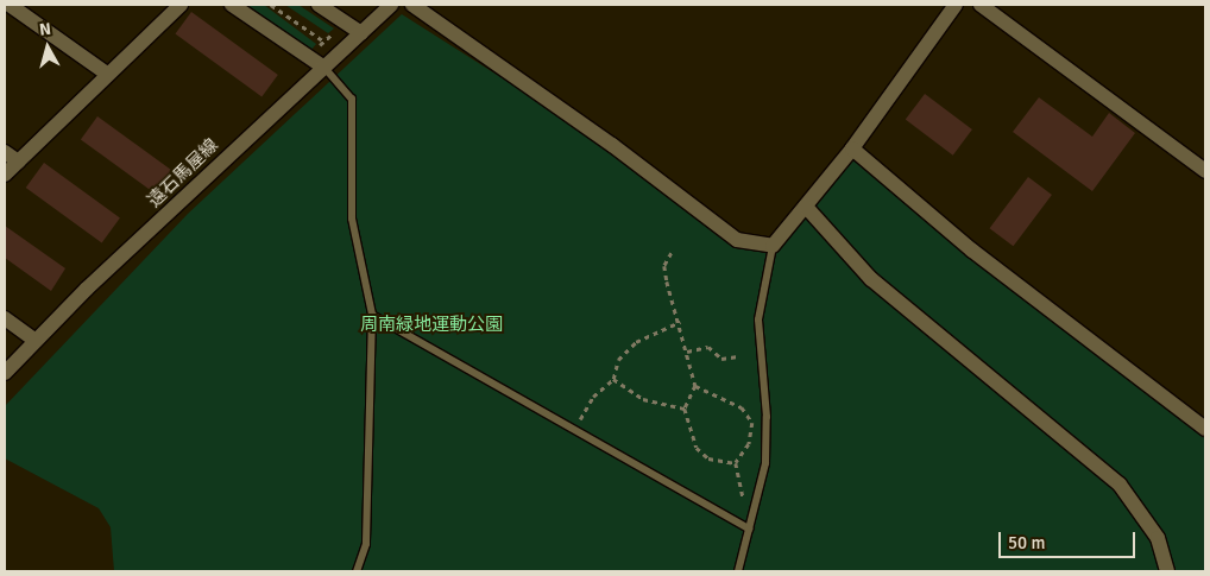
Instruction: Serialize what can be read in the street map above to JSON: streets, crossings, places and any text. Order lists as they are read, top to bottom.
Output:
{
  "streets": {
    "street": ["遠石馬屋線"]
  },
  "parks": ["周南緑地運動公園"],
  "scale_bar": "50 m",
  "north": "top"
}
